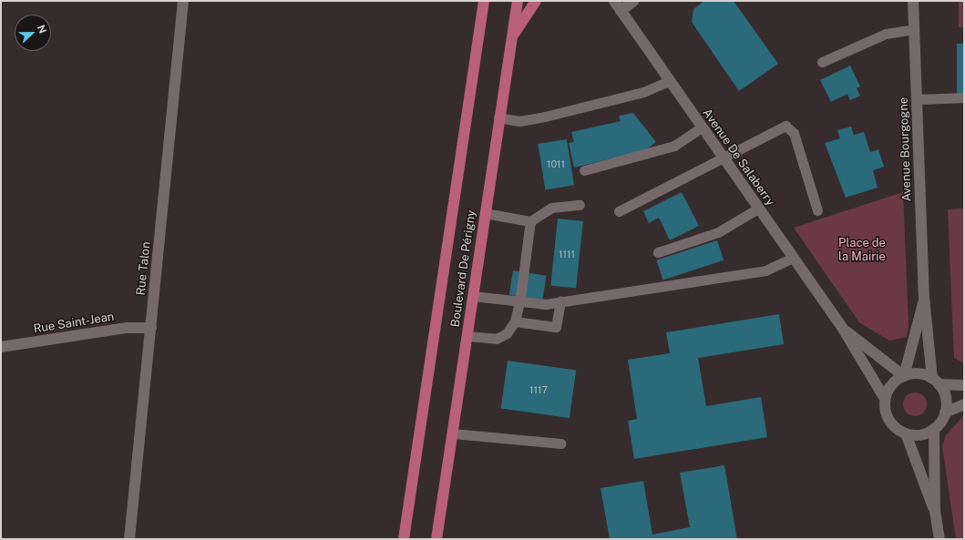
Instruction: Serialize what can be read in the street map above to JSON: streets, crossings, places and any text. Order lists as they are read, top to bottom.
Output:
{
  "streets": {
    "main road": ["Boulevard De Périgny"],
    "street": [
      "Avenue Bourgogne",
      "Avenue De Salaberry",
      "Rue Talon",
      "Rue Saint-Jean"
    ]
  },
  "crossings": [
    ["Avenue Bourgogne", "Avenue De Salaberry"],
    ["Rue Talon", "Rue Saint-Jean"]
  ],
  "parks": ["Place de la Mairie"],
  "house_numbers": ["1011", "1111", "1117"],
  "north": "right"
}
